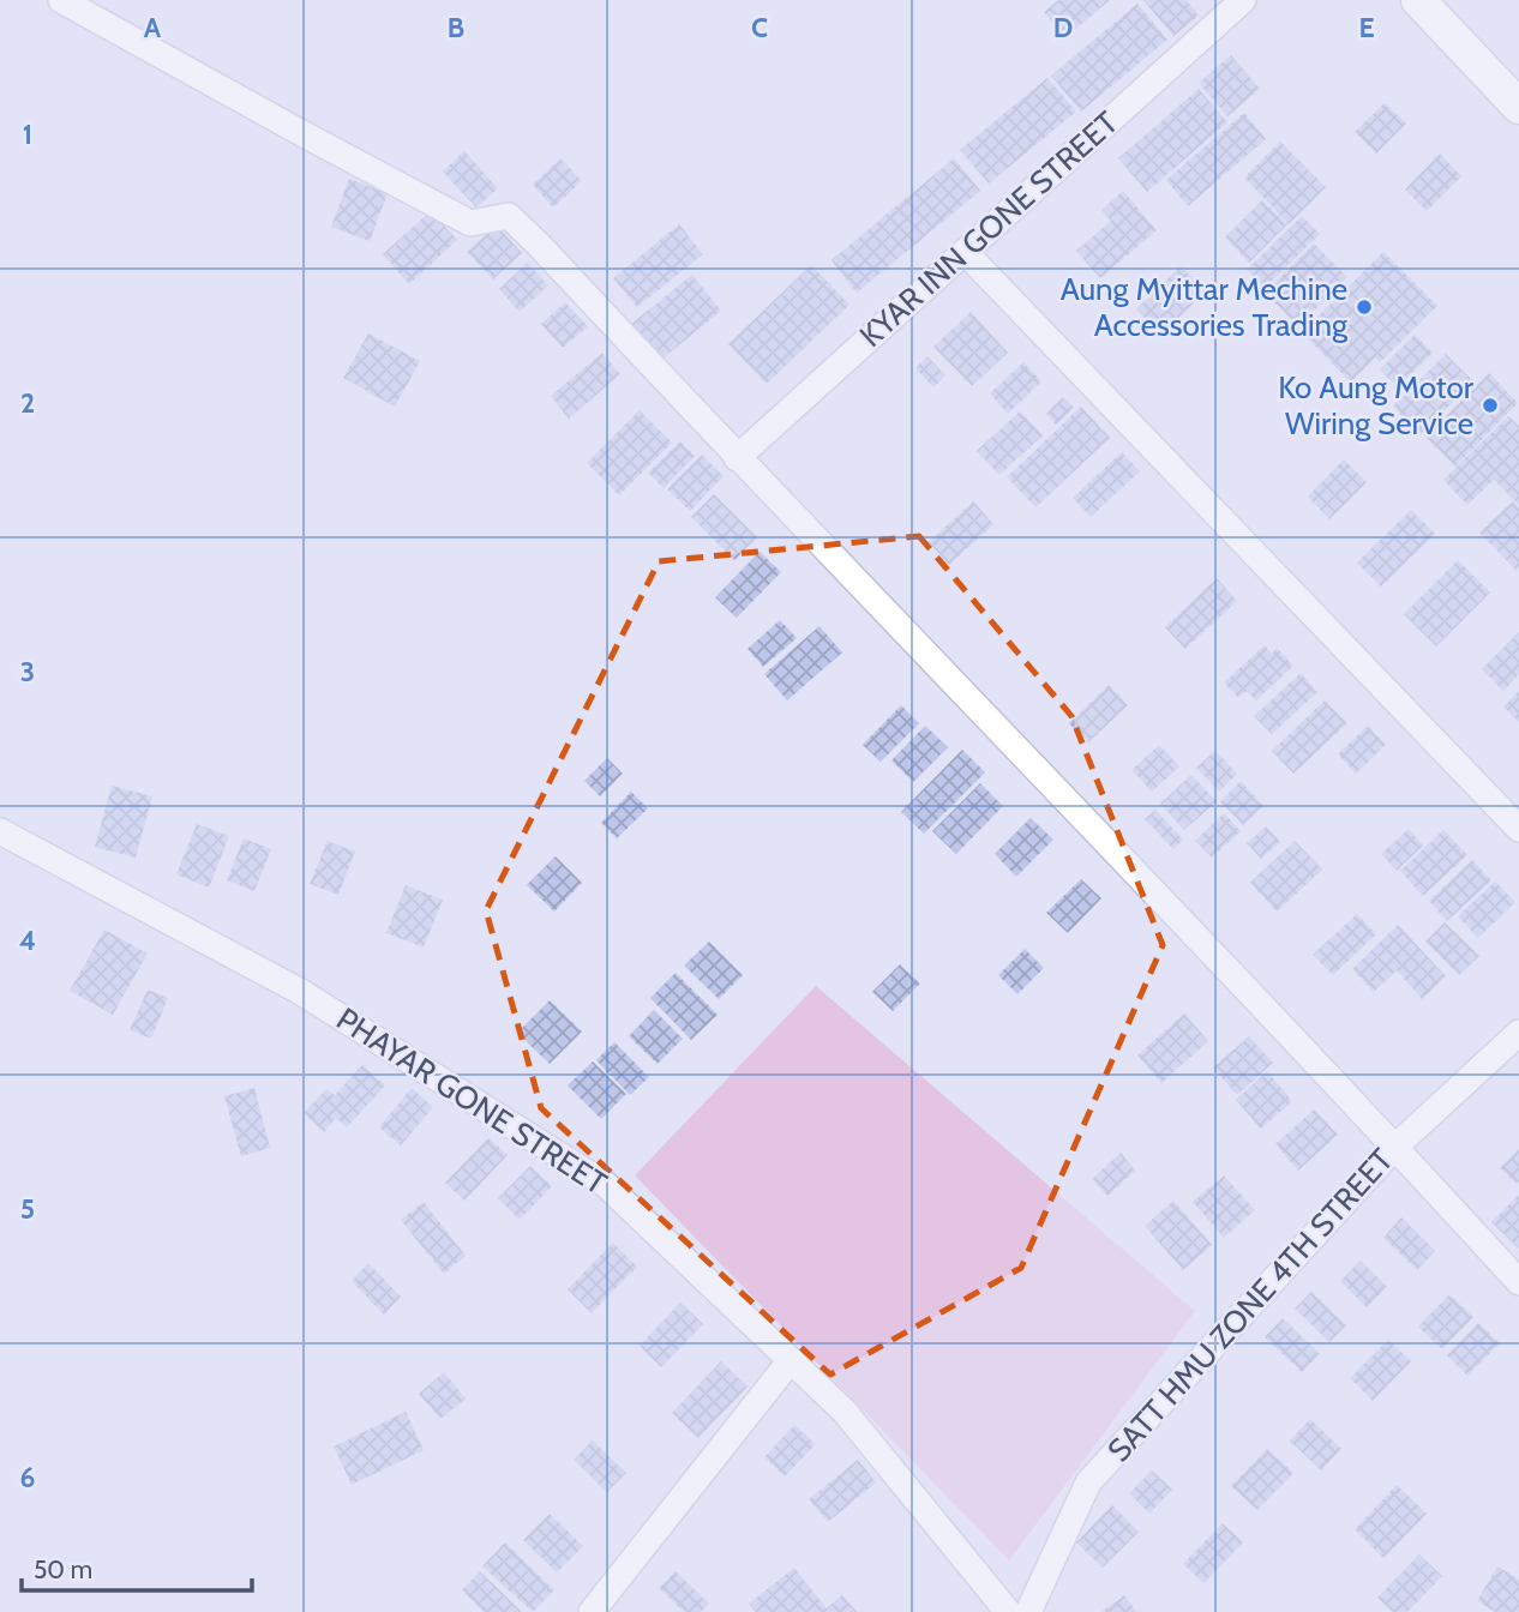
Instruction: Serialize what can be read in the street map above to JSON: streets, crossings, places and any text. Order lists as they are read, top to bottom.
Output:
{
  "streets": {
    "street": ["KYAR INN GONE STREET", "PHAYAR GONE STREET", "SATT HMU ZONE 4TH STREET"]
  },
  "places": ["Aung Myittar Mechine Accessories Trading", "Ko Aung Motor Wiring Service"],
  "scale_bar": "50 m",
  "grid": {
    "columns": [
      "A",
      "B",
      "C",
      "D",
      "E"
    ],
    "rows": [
      "1",
      "2",
      "3",
      "4",
      "5",
      "6"
    ]
  }
}
